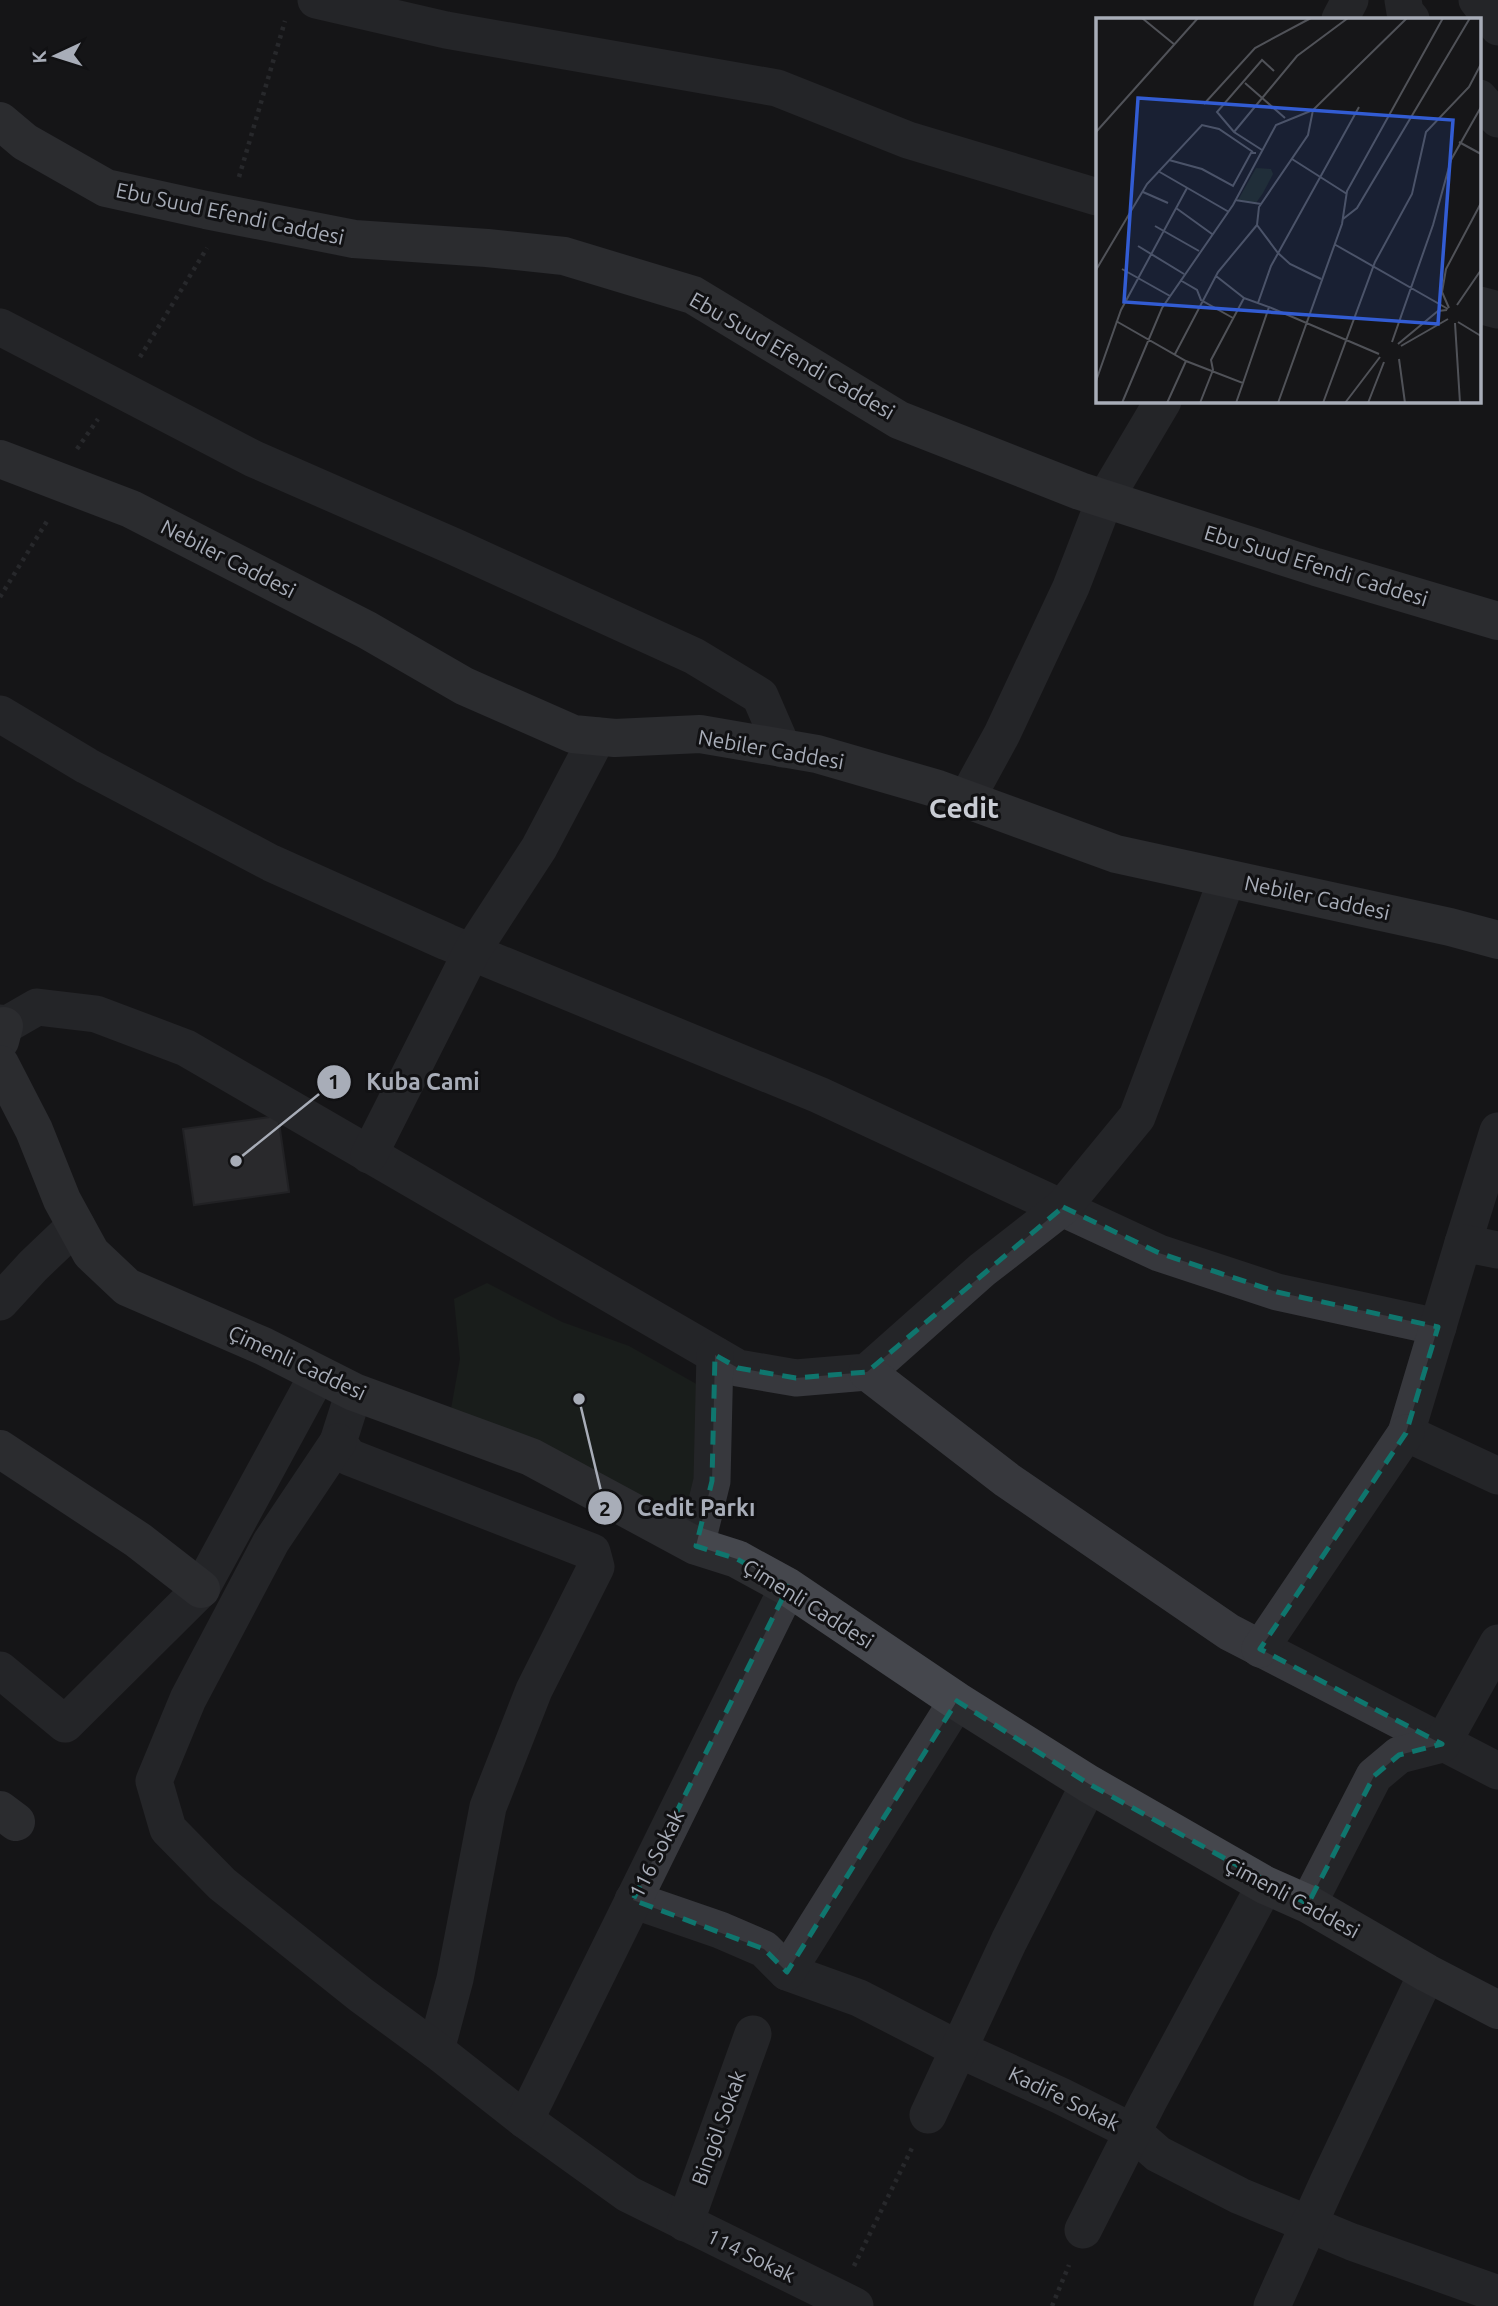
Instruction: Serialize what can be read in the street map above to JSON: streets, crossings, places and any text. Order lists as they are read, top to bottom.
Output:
{
  "streets": {
    "street": [
      "Ebu Suud Efendi Caddesi",
      "Nebiler Caddesi",
      "Çimenli Caddesi",
      "116 Sokak",
      "Kadife Sokak",
      "Bingöl Sokak",
      "114 Sokak"
    ]
  },
  "crossings": [
    ["Çimenli Caddesi", "116 Sokak"],
    ["Çimenli Caddesi", "114 Sokak"],
    ["116 Sokak", "Kadife Sokak"],
    ["116 Sokak", "114 Sokak"],
    ["Bingöl Sokak", "114 Sokak"]
  ],
  "districts": ["Cedit"],
  "places": ["Kuba Cami", "Cedit Parkı"],
  "north": "left"
}
